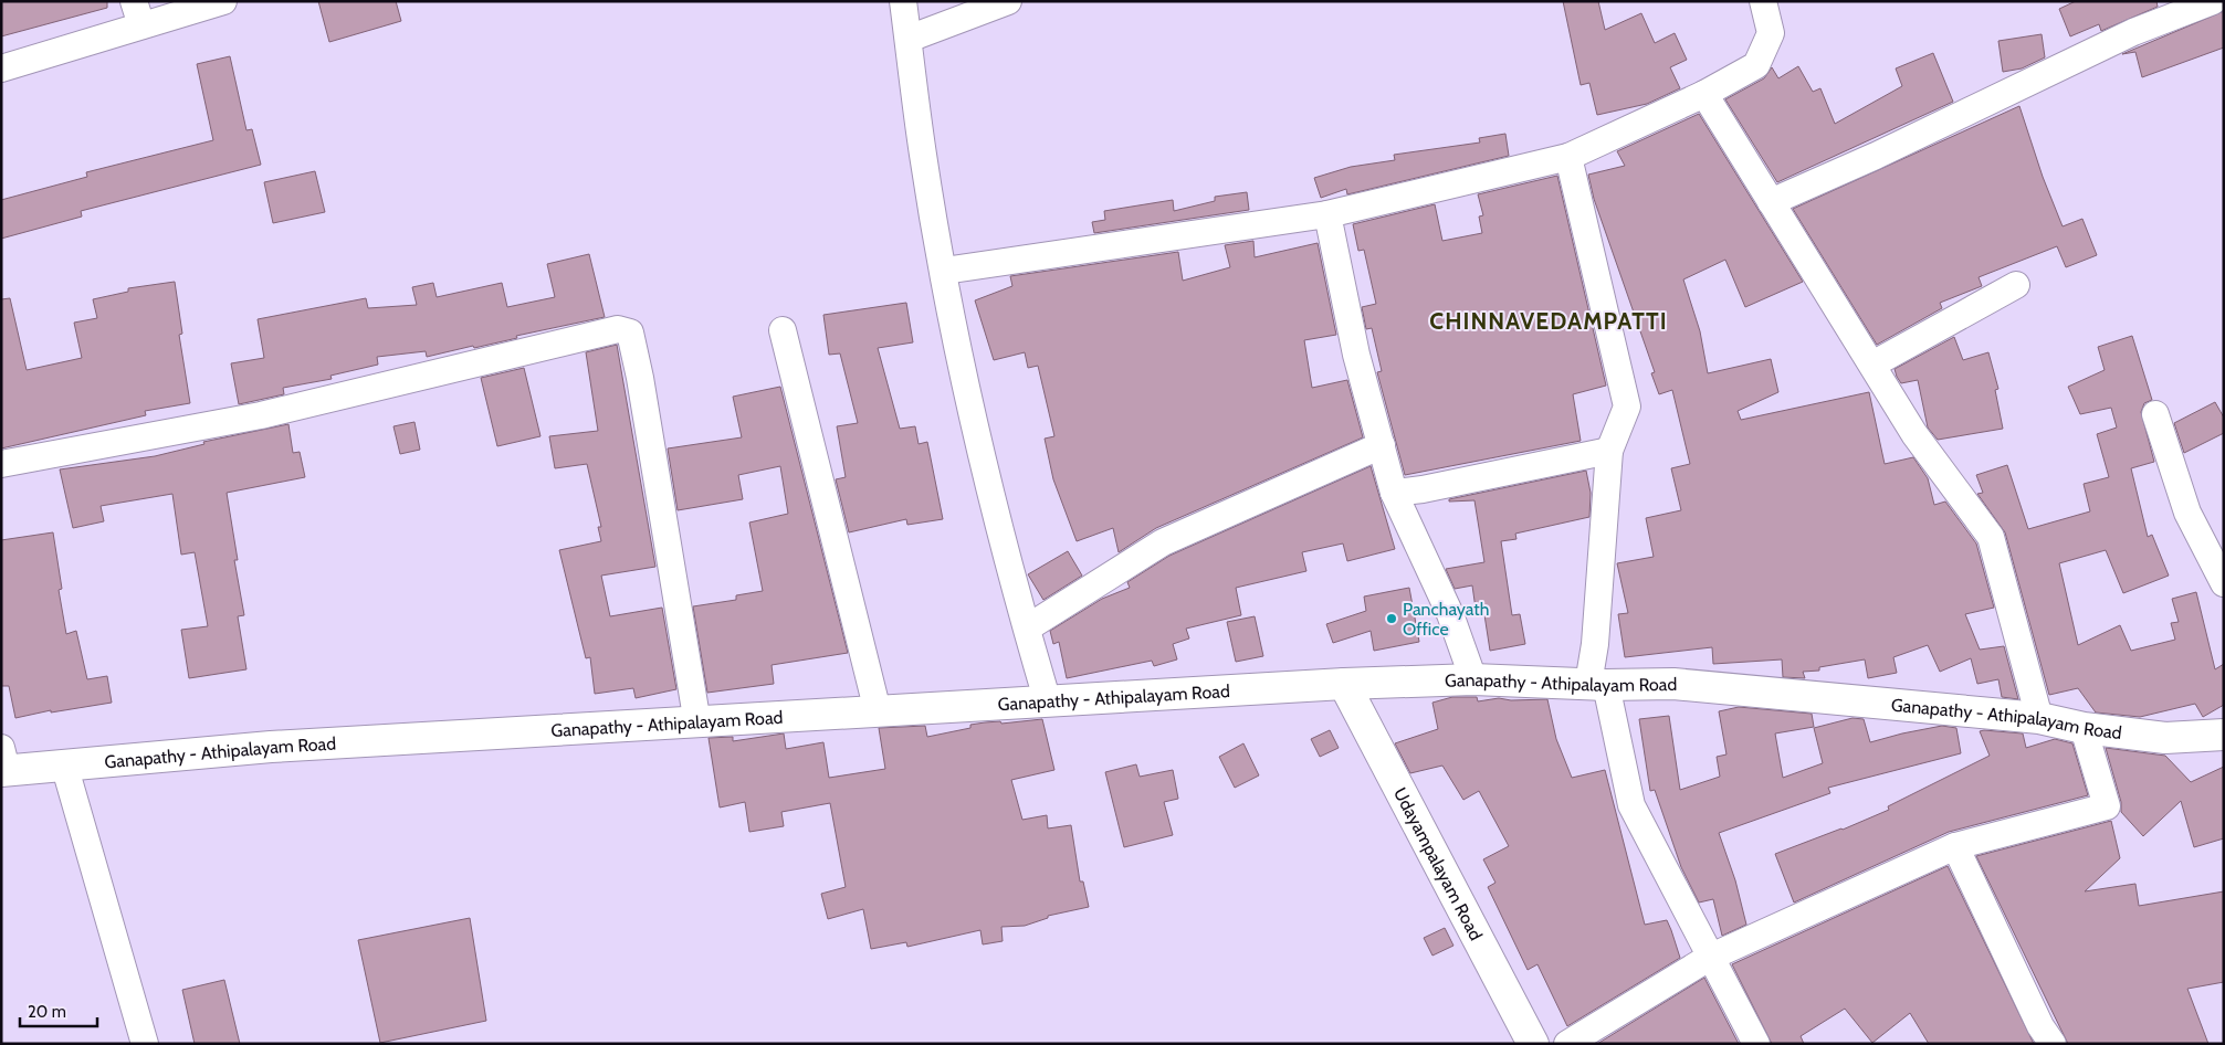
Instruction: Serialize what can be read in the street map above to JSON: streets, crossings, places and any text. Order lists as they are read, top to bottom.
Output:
{
  "streets": {
    "main road": ["Ganapathy - Athipalayam Road", "Udayampalayam Road"]
  },
  "crossings": [
    ["Ganapathy - Athipalayam Road", "Udayampalayam Road"]
  ],
  "districts": ["CHINNAVEDAMPATTI"],
  "places": ["Panchayath Office"],
  "scale_bar": "20 m"
}
